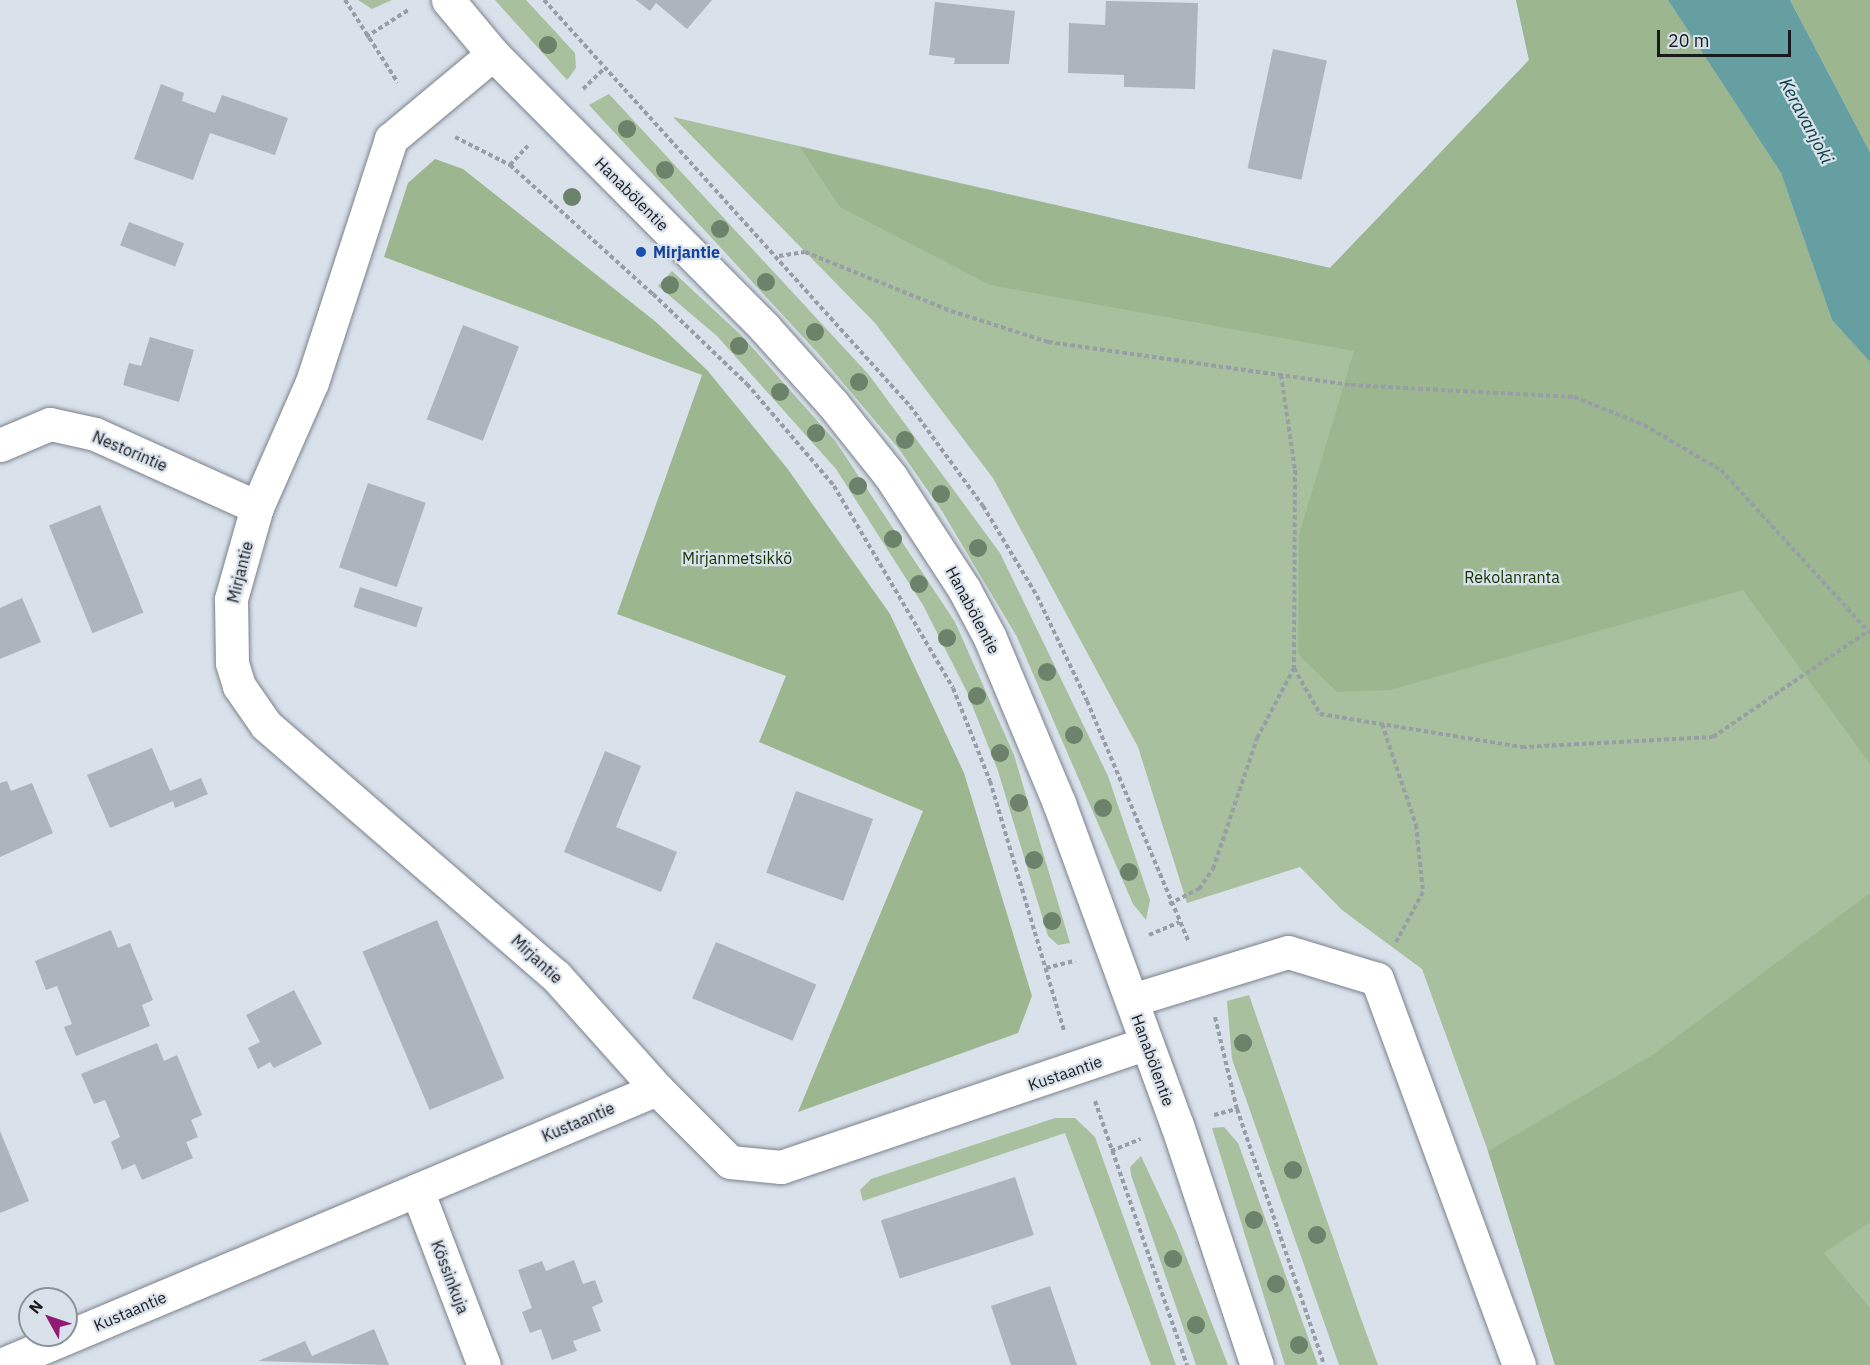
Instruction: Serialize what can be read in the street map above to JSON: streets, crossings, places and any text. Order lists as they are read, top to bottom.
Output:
{
  "streets": {
    "street": [
      "Hanabölentie",
      "Nestorintie",
      "Mirjantie",
      "Kustaantie",
      "Kössinkuja"
    ]
  },
  "crossings": [
    ["Hanabölentie", "Mirjantie"],
    ["Hanabölentie", "Kustaantie"],
    ["Nestorintie", "Mirjantie"],
    ["Mirjantie", "Kustaantie"],
    ["Kustaantie", "Kössinkuja"]
  ],
  "water": ["Keravanjoki"],
  "parks": ["Mirjanmetsikkö", "Rekolanranta"],
  "places": ["Mirjantie"],
  "scale_bar": "20 m",
  "north": "top left"
}
